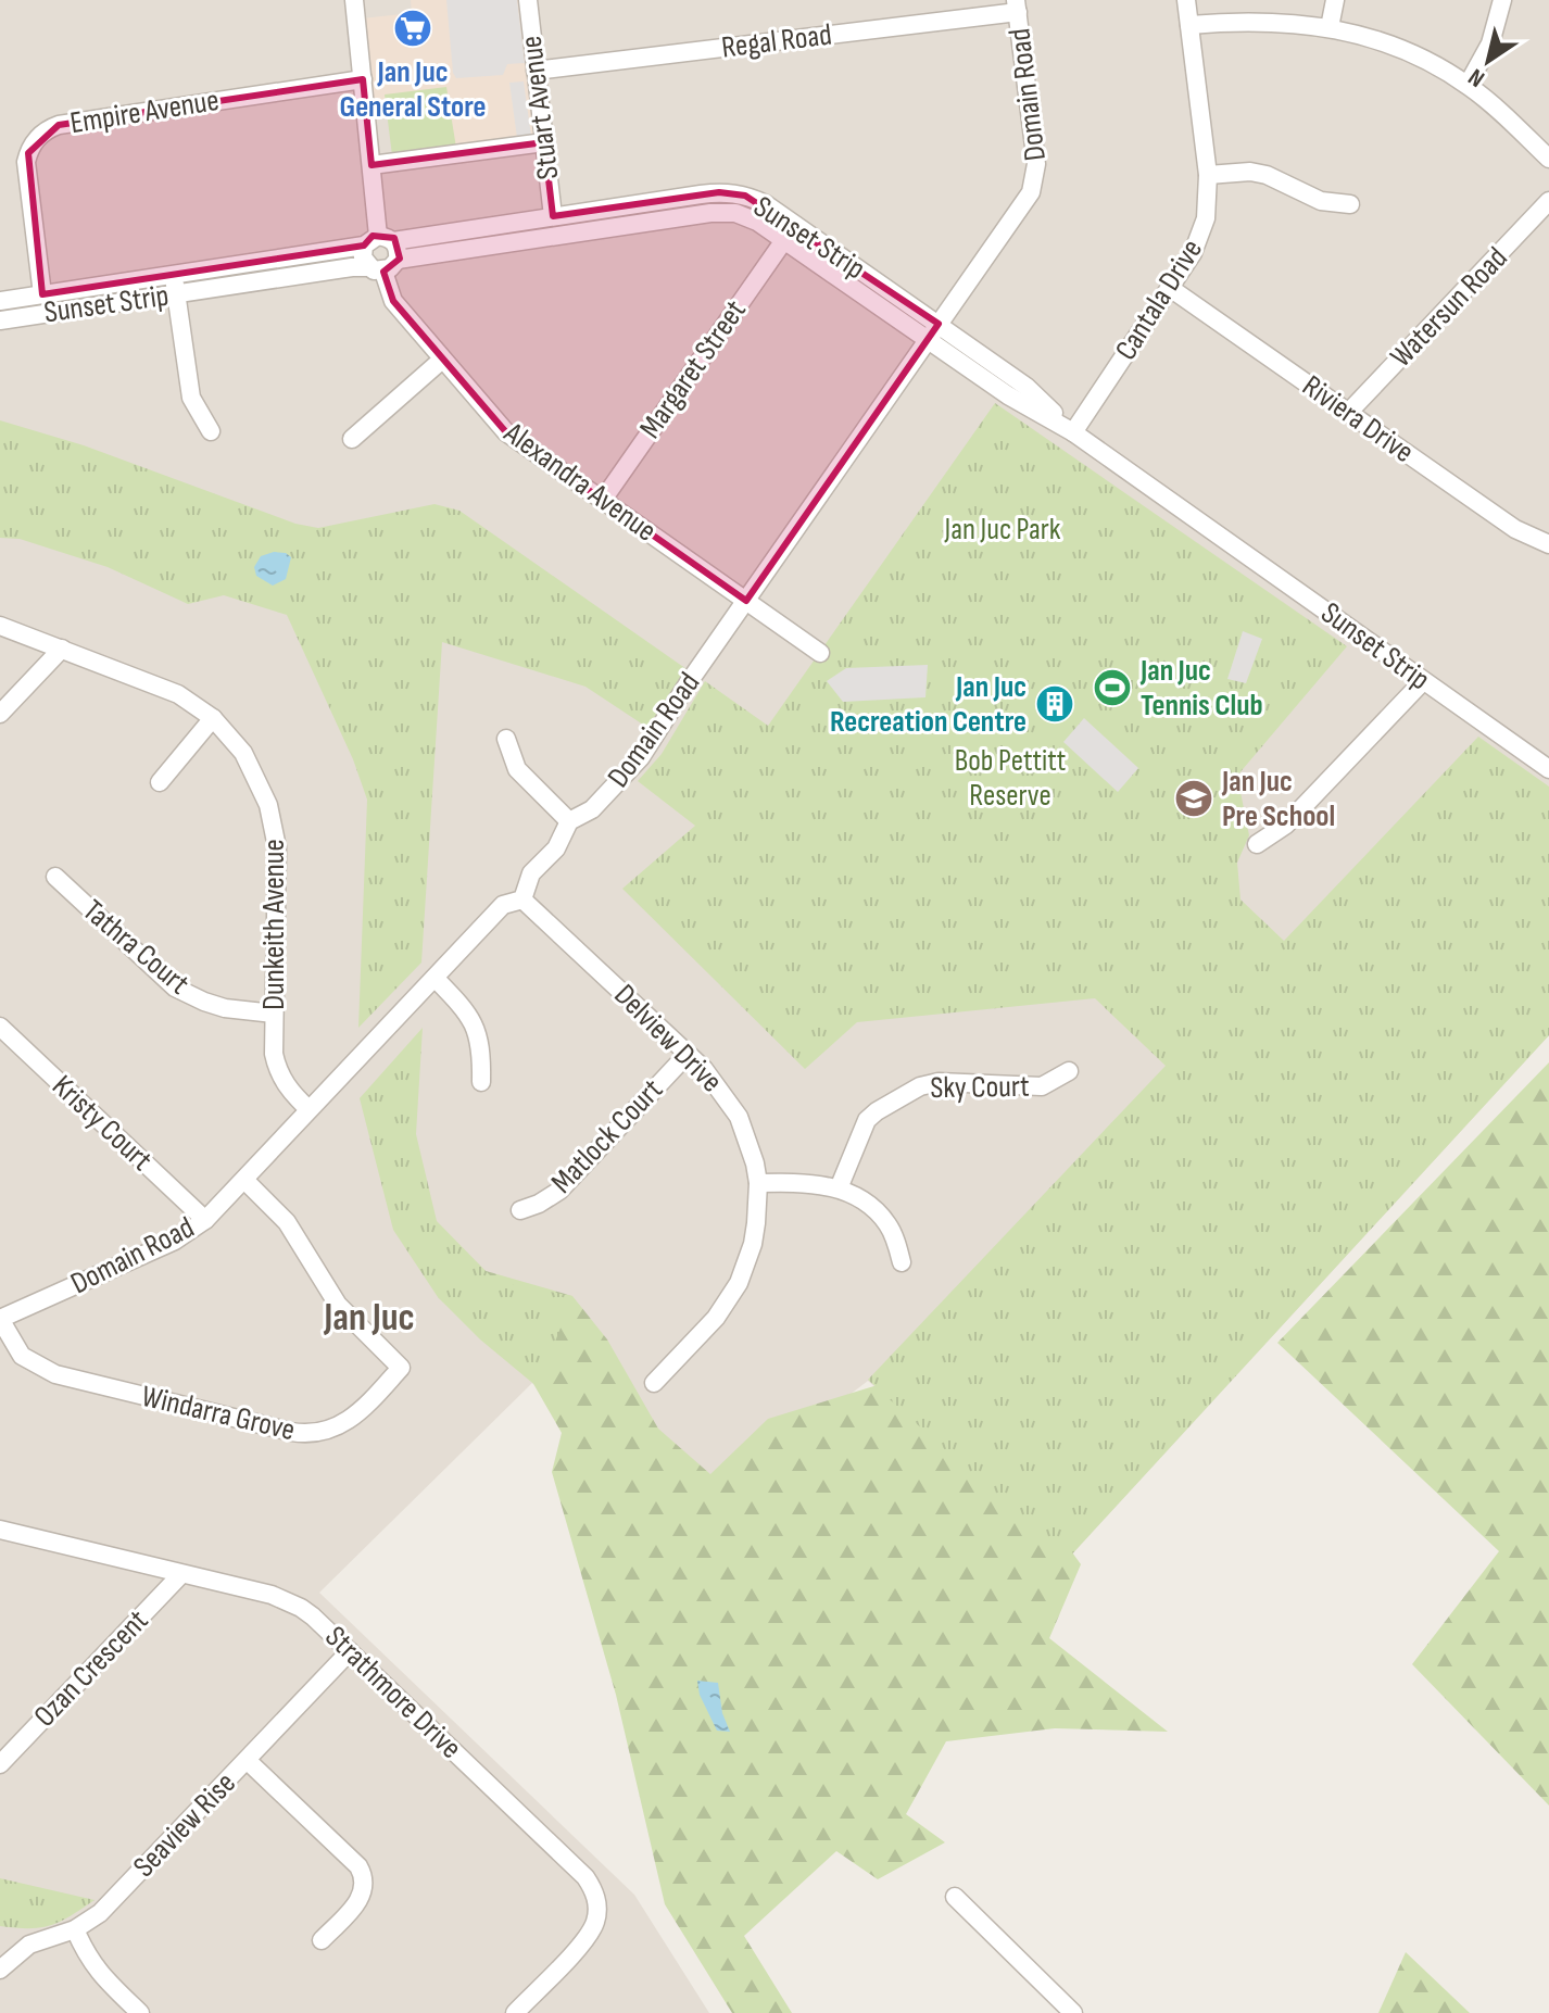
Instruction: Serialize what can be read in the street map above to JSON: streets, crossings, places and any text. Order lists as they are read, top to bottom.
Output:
{
  "streets": {
    "street": [
      "Regal Road",
      "Domain Road",
      "Stuart Avenue",
      "Empire Avenue",
      "Sunset Strip",
      "Cantala Drive",
      "Watersun Road",
      "Margaret Street",
      "Riviera Drive",
      "Alexandra Avenue",
      "Dunkeith Avenue",
      "Tathra Court",
      "Delview Drive",
      "Sky Court",
      "Kristy Court",
      "Matlock Court",
      "Windarra Grove",
      "Ozan Crescent",
      "Strathmore Drive",
      "Seaview Rise"
    ]
  },
  "crossings": [
    ["Regal Road", "Domain Road"],
    ["Regal Road", "Stuart Avenue"],
    ["Domain Road", "Sunset Strip"],
    ["Domain Road", "Alexandra Avenue"],
    ["Domain Road", "Dunkeith Avenue"],
    ["Domain Road", "Delview Drive"],
    ["Domain Road", "Kristy Court"],
    ["Domain Road", "Windarra Grove"],
    ["Stuart Avenue", "Sunset Strip"],
    ["Empire Avenue", "Sunset Strip"],
    ["Sunset Strip", "Cantala Drive"],
    ["Sunset Strip", "Margaret Street"],
    ["Sunset Strip", "Alexandra Avenue"],
    ["Cantala Drive", "Riviera Drive"],
    ["Watersun Road", "Riviera Drive"],
    ["Margaret Street", "Alexandra Avenue"],
    ["Dunkeith Avenue", "Tathra Court"],
    ["Delview Drive", "Matlock Court"],
    ["Ozan Crescent", "Strathmore Drive"],
    ["Strathmore Drive", "Seaview Rise"]
  ],
  "districts": ["Jan Juc"],
  "parks": ["Jan Juc Park", "Bob Pettitt Reserve"],
  "places": {
    "supermarket": ["Jan Juc General Store"],
    "sports": ["Jan Juc Tennis Club"],
    "building": ["Jan Juc Recreation Centre"],
    "school or university": ["Jan Juc Pre School"]
  },
  "north": "bottom left"
}
